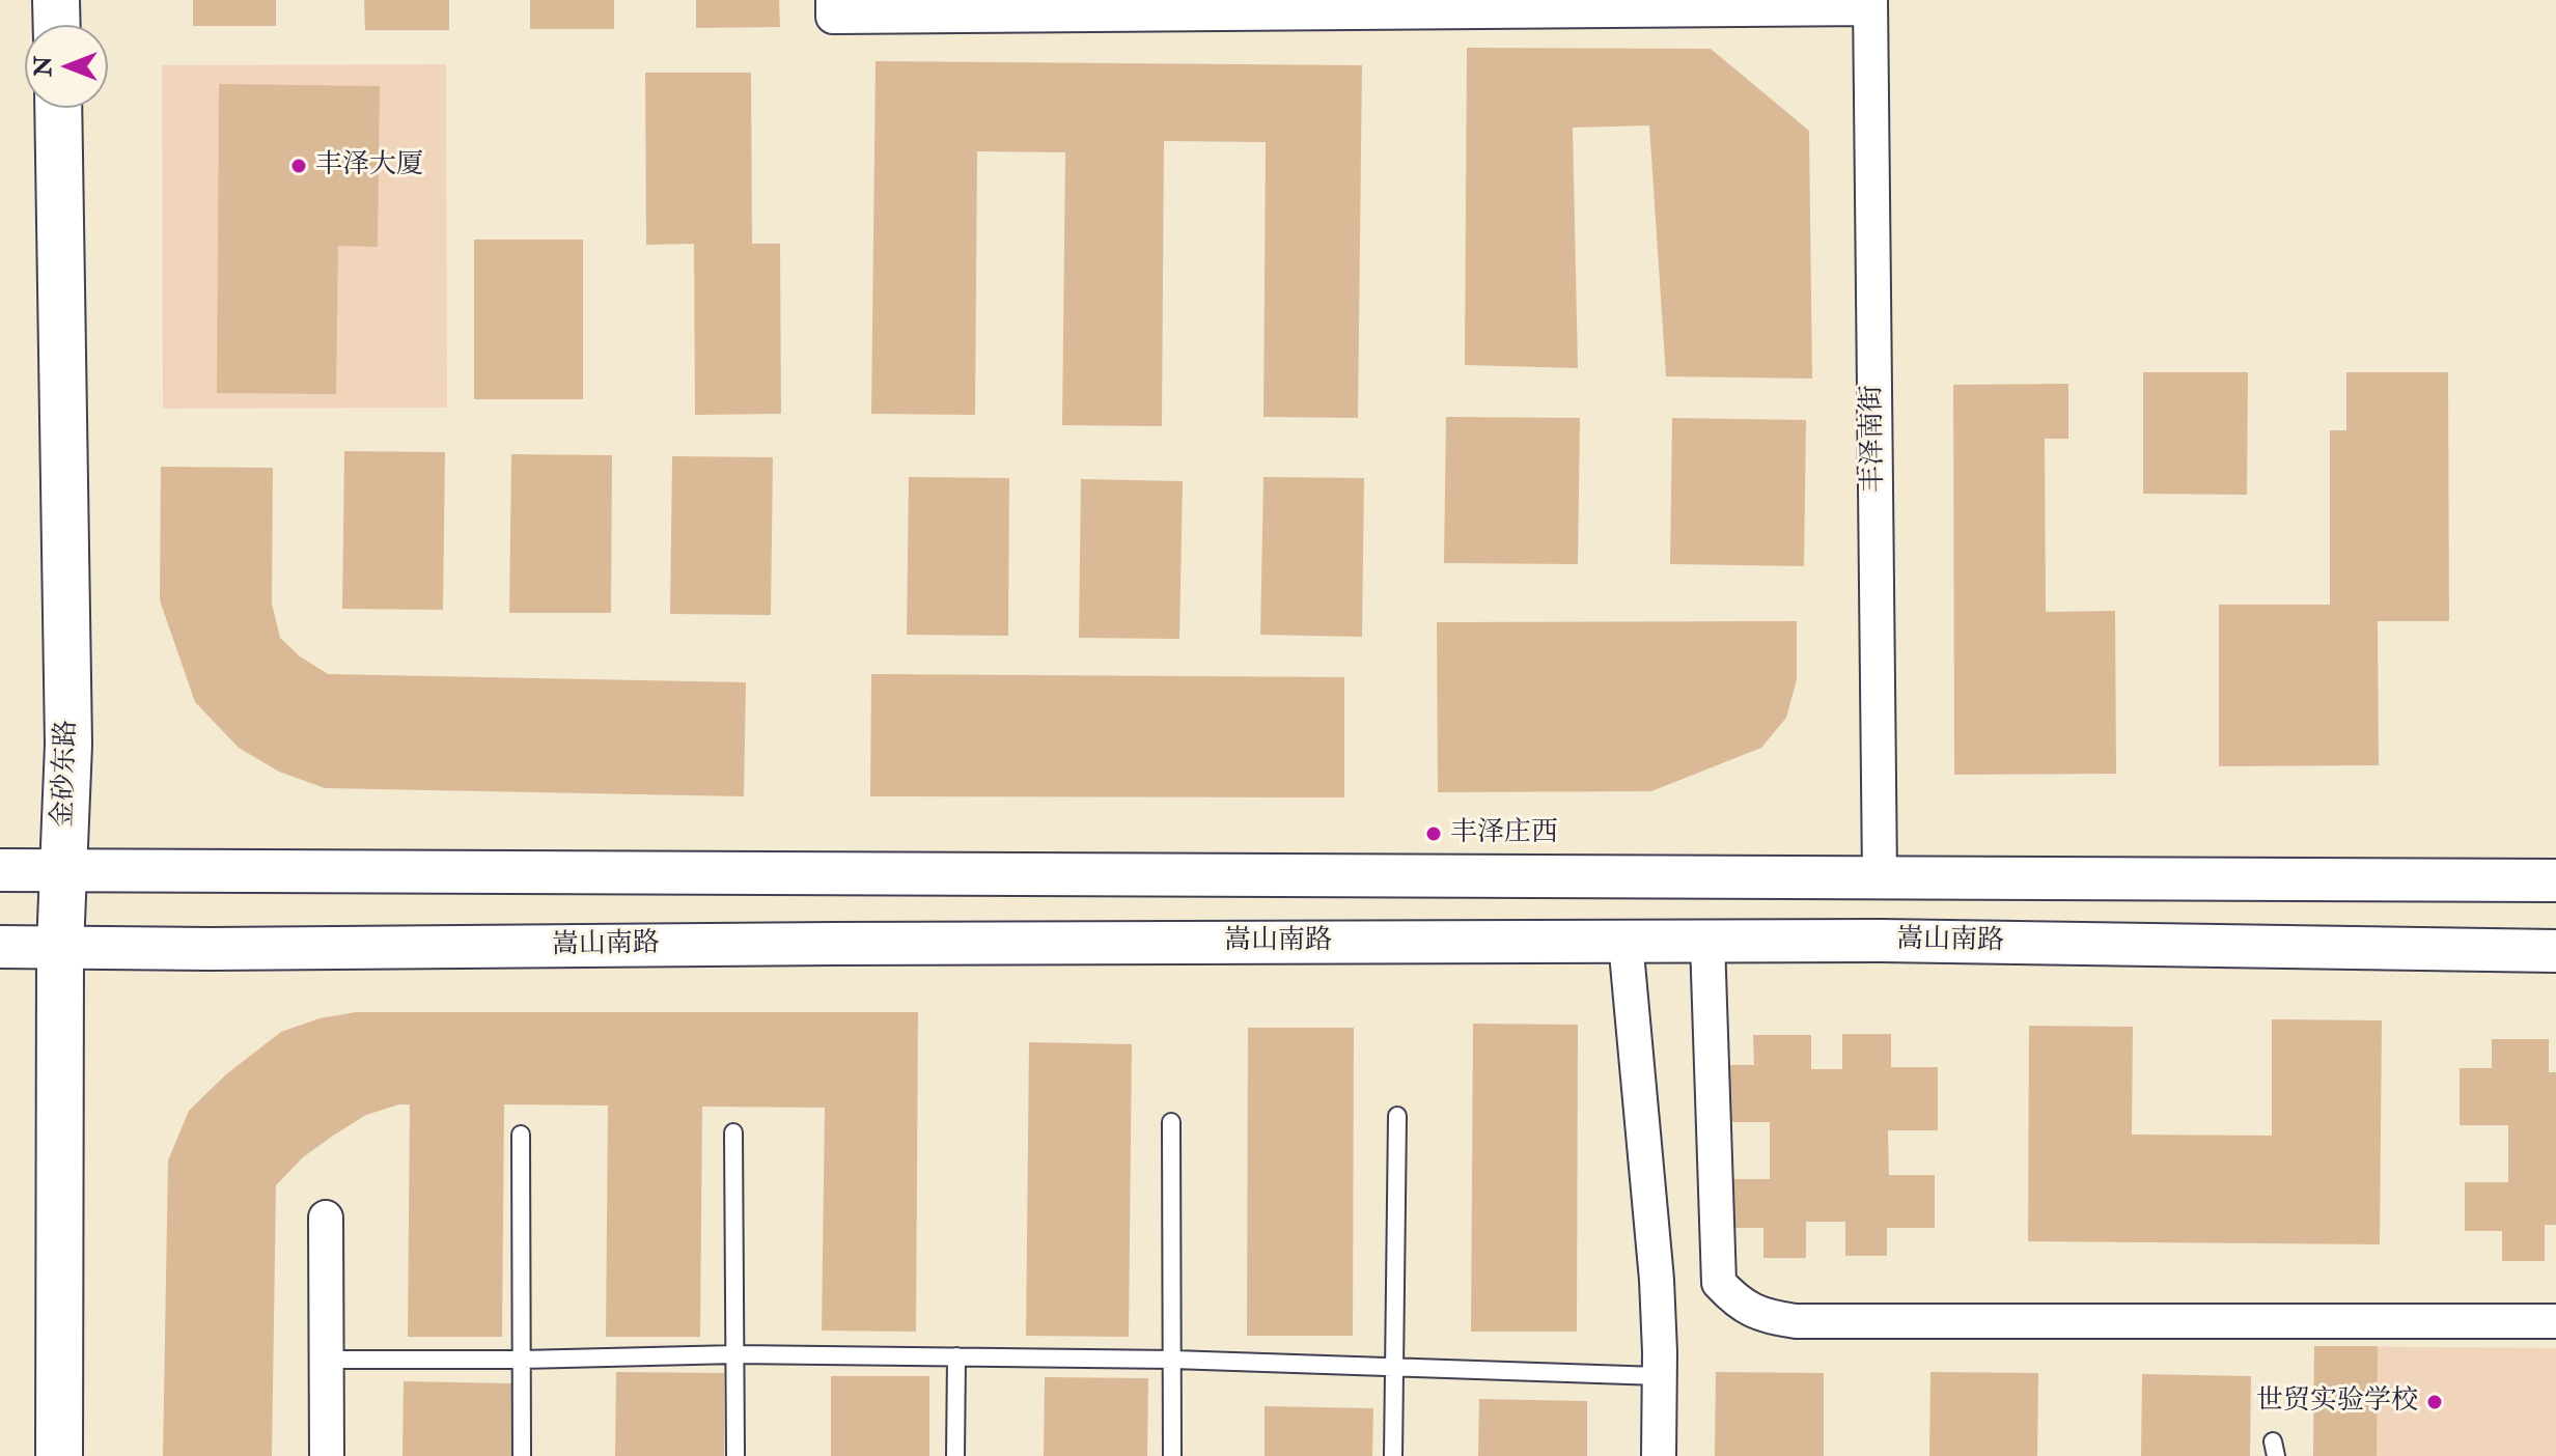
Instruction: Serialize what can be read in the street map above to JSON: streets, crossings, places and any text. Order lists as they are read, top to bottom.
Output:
{
  "streets": {
    "main road": ["金砂东路"],
    "street": ["丰泽南街", "嵩山南路"]
  },
  "crossings": [
    ["金砂东路", "嵩山南路"]
  ],
  "places": ["丰泽大厦", "丰泽庄西", "世贸实验学校"],
  "north": "left"
}
